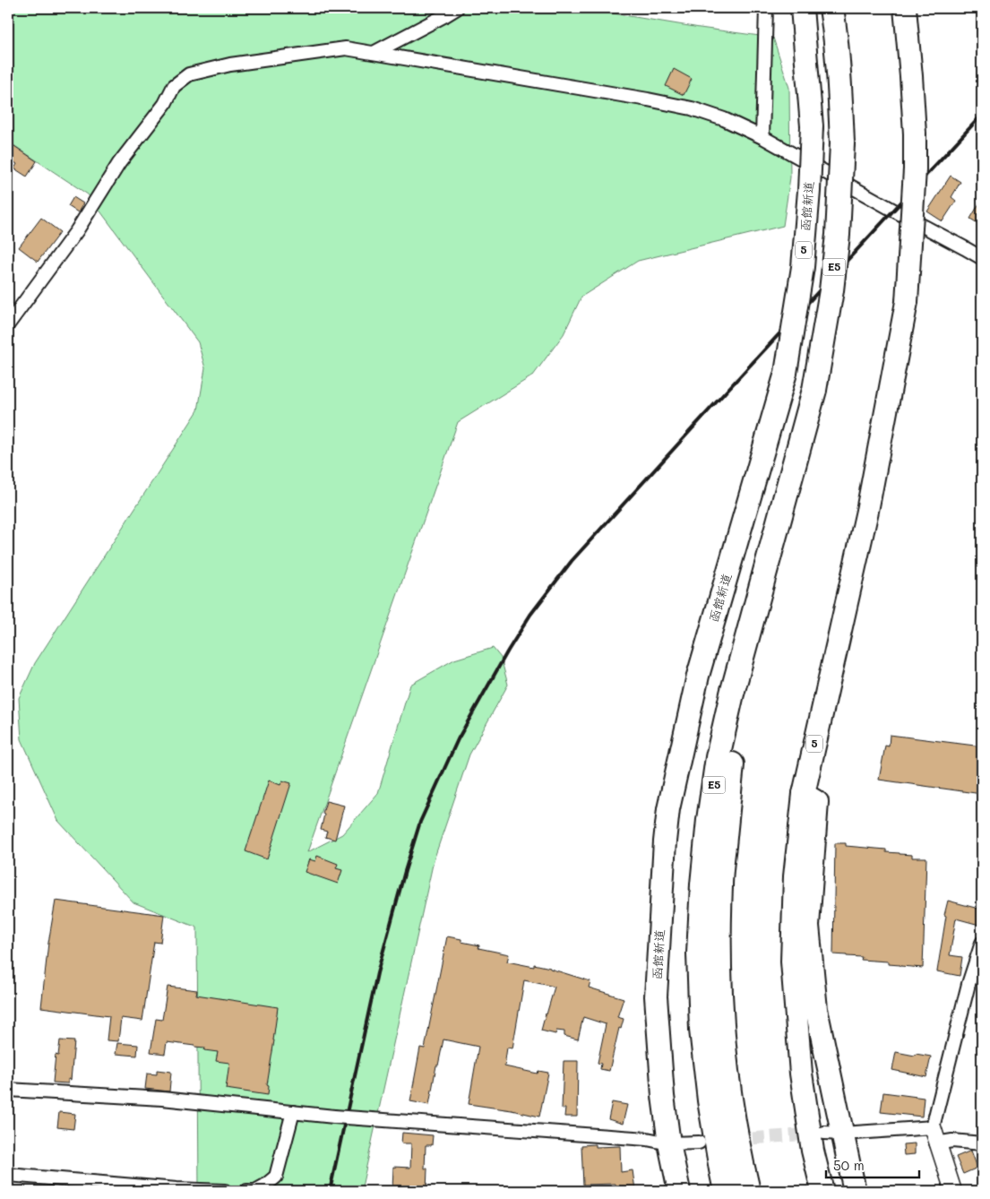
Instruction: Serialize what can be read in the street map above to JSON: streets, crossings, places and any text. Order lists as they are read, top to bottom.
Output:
{
  "streets": {
    "highway": ["函館新道", "5", "E5"]
  },
  "scale_bar": "50 m"
}
